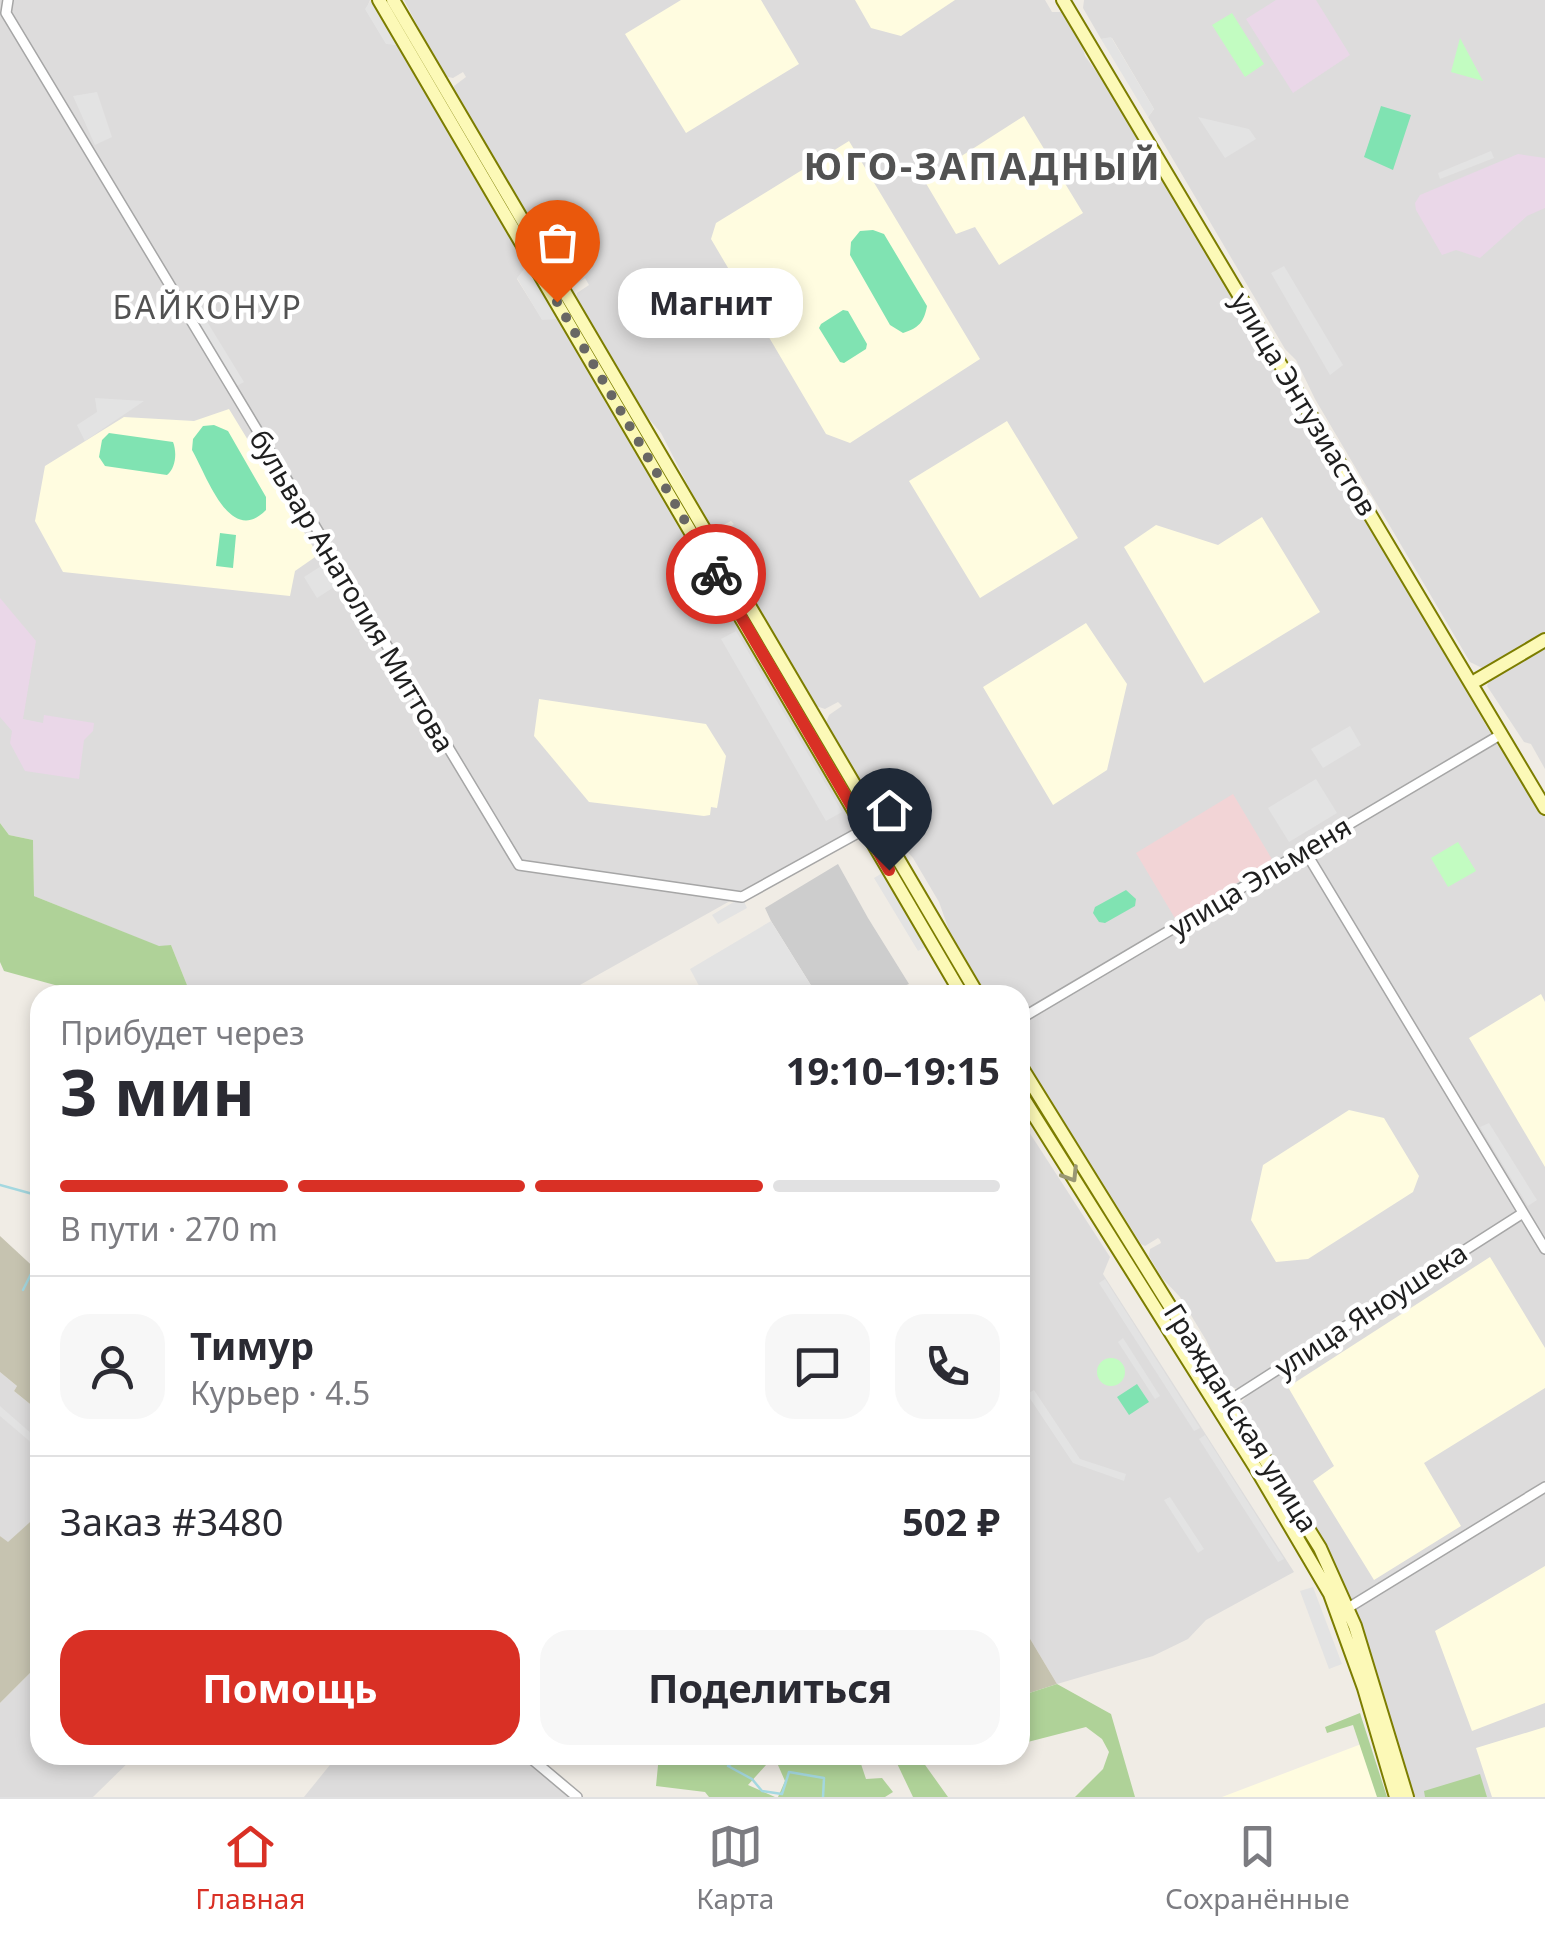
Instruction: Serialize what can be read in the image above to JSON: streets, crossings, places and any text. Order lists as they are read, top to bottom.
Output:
{
  "streets": {
    "main road": ["улица Энтузиастов", "Гражданская улица"],
    "street": ["бульвар Анатолия Миттова", "улица Эльменя", "улица Яноушека"]
  },
  "crossings": [
    ["улица Энтузиастов", "улица Эльменя"],
    ["улица Яноушека", "Гражданская улица"]
  ],
  "districts": ["ЮГО-ЗАПАДНЫЙ", "БАЙКОНУР"],
  "places": ["Магнит"],
  "page": {
    "bubble": "Магнит",
    "heading": ["3 мин", "Прибудет через", "19:10–19:15"],
    "panel": [
      "Тимур",
      "Курьер · 4.5",
      "Заказ #3480",
      "502 ₽"
    ],
    "bar": "В пути · 270 m",
    "buttons": ["Помощь", "Поделиться"],
    "tabs": ["Главная", "Карта", "Сохранённые"]
  }
}
